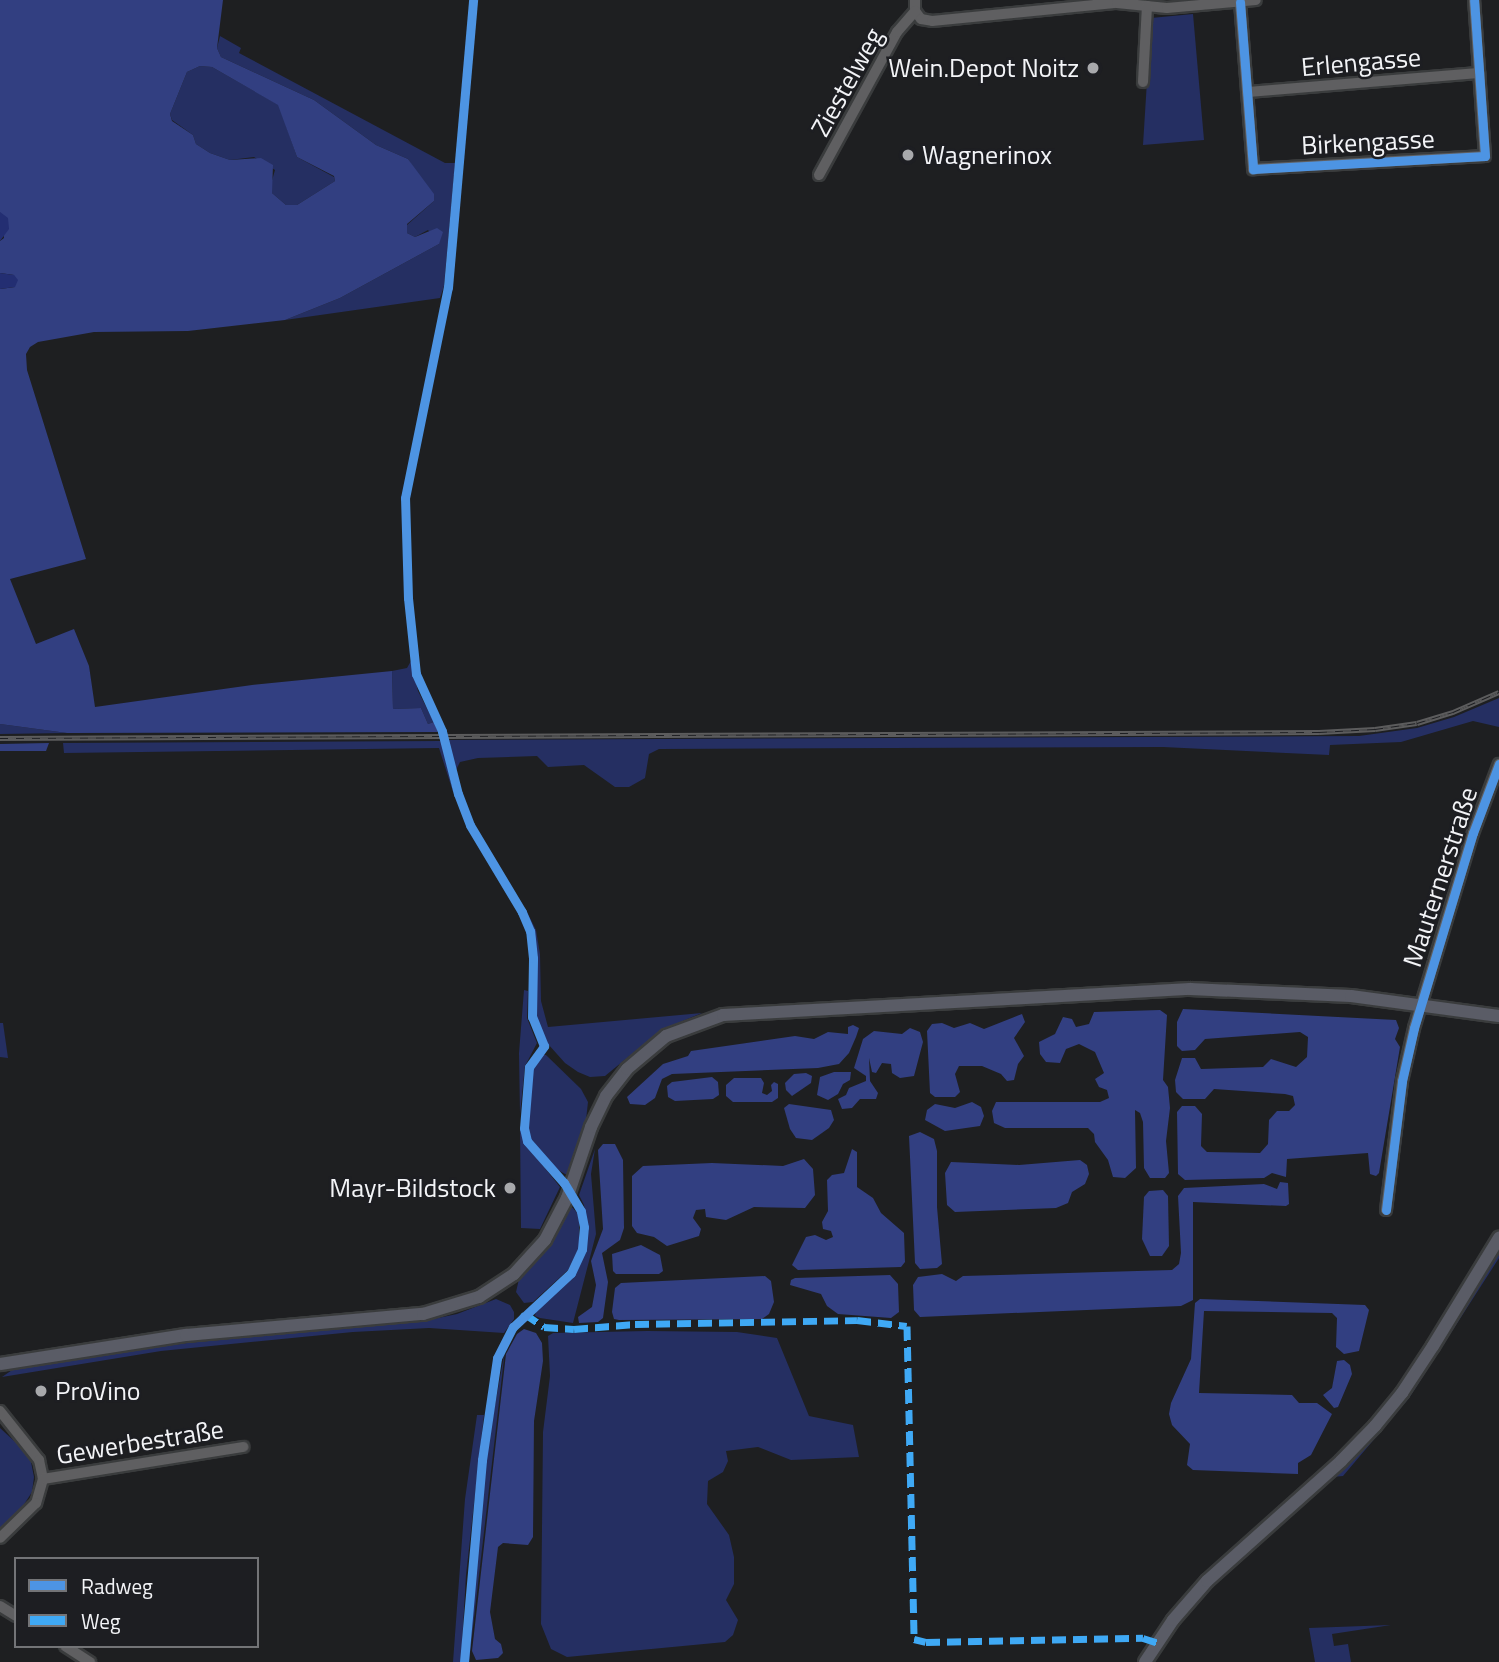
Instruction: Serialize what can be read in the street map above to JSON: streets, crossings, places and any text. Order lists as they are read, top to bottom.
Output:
{
  "streets": {
    "street": [
      "Erlengasse",
      "Ziestelweg",
      "Birkengasse",
      "Mauternerstraße",
      "Gewerbestraße"
    ]
  },
  "crossings": [
    ["Erlengasse", "Birkengasse"]
  ],
  "places": [
    "Wein.Depot Noitz",
    "Wagnerinox",
    "Mayr-Bildstock",
    "ProVino"
  ],
  "legend": ["Radweg", "Weg"]
}
